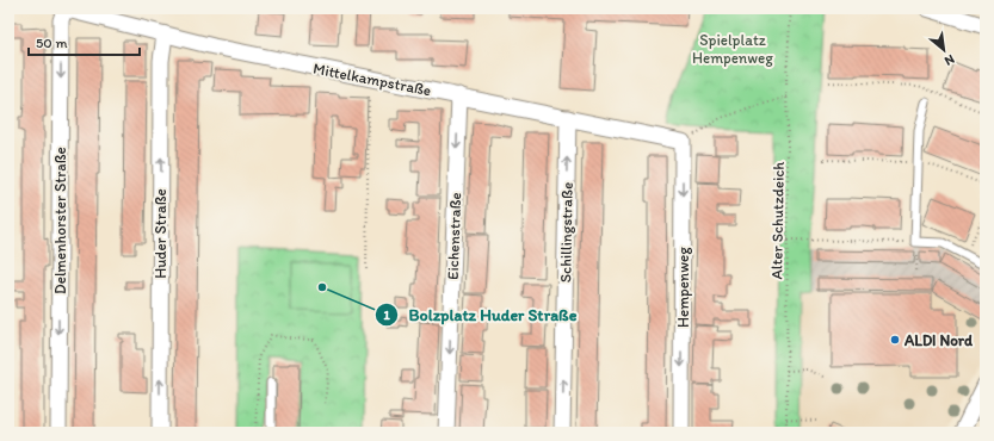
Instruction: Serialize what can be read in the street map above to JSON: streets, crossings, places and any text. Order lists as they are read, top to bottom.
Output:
{
  "streets": {
    "street": [
      "Mittelkampstraße",
      "Delmenhorster Straße",
      "Schillingstraße",
      "Huder Straße",
      "Eichenstraße",
      "Hempenweg"
    ],
    "path": ["Alter Schutzdeich"]
  },
  "crossings": [
    ["Mittelkampstraße", "Delmenhorster Straße"],
    ["Mittelkampstraße", "Schillingstraße"],
    ["Mittelkampstraße", "Huder Straße"],
    ["Mittelkampstraße", "Eichenstraße"],
    ["Mittelkampstraße", "Hempenweg"]
  ],
  "one_way": [
    "Delmenhorster Straße",
    "Schillingstraße",
    "Huder Straße",
    "Eichenstraße",
    "Hempenweg"
  ],
  "parks": ["Spielplatz Hempenweg"],
  "places": ["Bolzplatz Huder Straße", "ALDI Nord"],
  "scale_bar": "50 m",
  "north": "bottom right"
}
